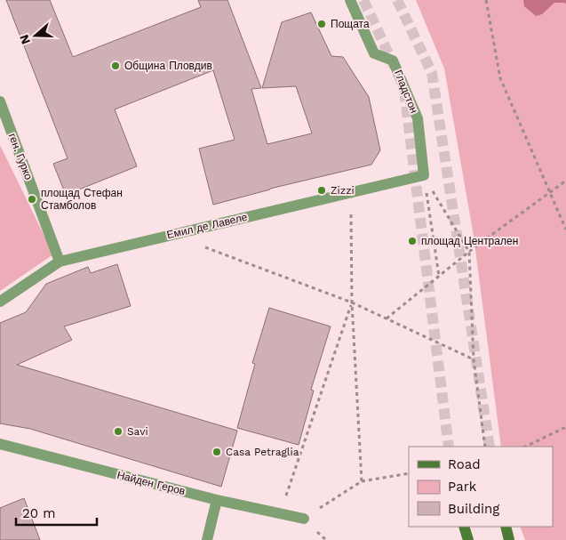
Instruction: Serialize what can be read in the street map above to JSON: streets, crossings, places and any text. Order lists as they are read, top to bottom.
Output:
{
  "streets": {
    "street": [
      "Гладстон",
      "ген. Гурко",
      "Емил де Лавеле",
      "Найден Геров"
    ]
  },
  "crossings": [
    ["Гладстон", "Емил де Лавеле"],
    ["ген. Гурко", "Емил де Лавеле"]
  ],
  "places": [
    "Пощата",
    "Община Пловдив",
    "Zizzi",
    "площад Стефан Стамболов",
    "площад Централен",
    "Savi",
    "Casa Petraglia"
  ],
  "legend": ["Road", "Park", "Building"],
  "scale_bar": "20 m",
  "north": "left"
}
